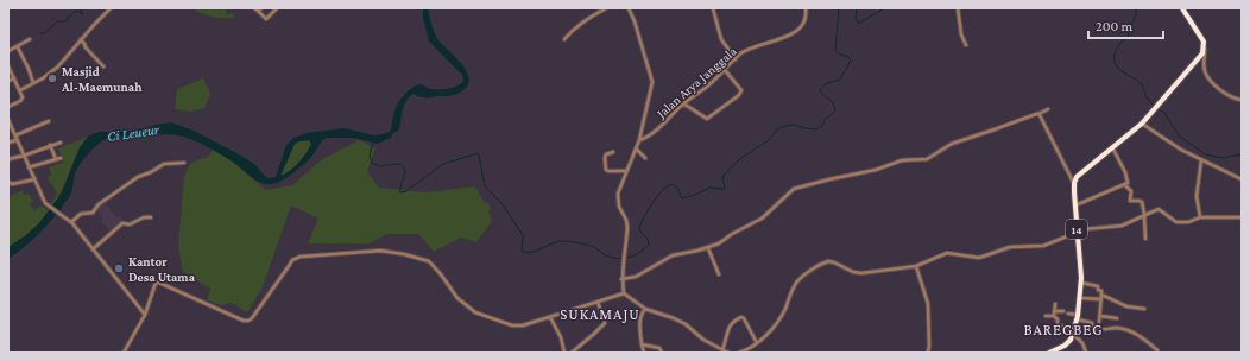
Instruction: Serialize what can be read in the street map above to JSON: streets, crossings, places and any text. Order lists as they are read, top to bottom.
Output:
{
  "streets": {
    "highway": ["14"],
    "street": ["Jalan Arya Janggala"]
  },
  "districts": ["SUKAMAJU", "BAREGBEG"],
  "water": ["Ci Leueur"],
  "places": ["Masjid Al-Maemunah", "Kantor Desa Utama"],
  "scale_bar": "200 m"
}
